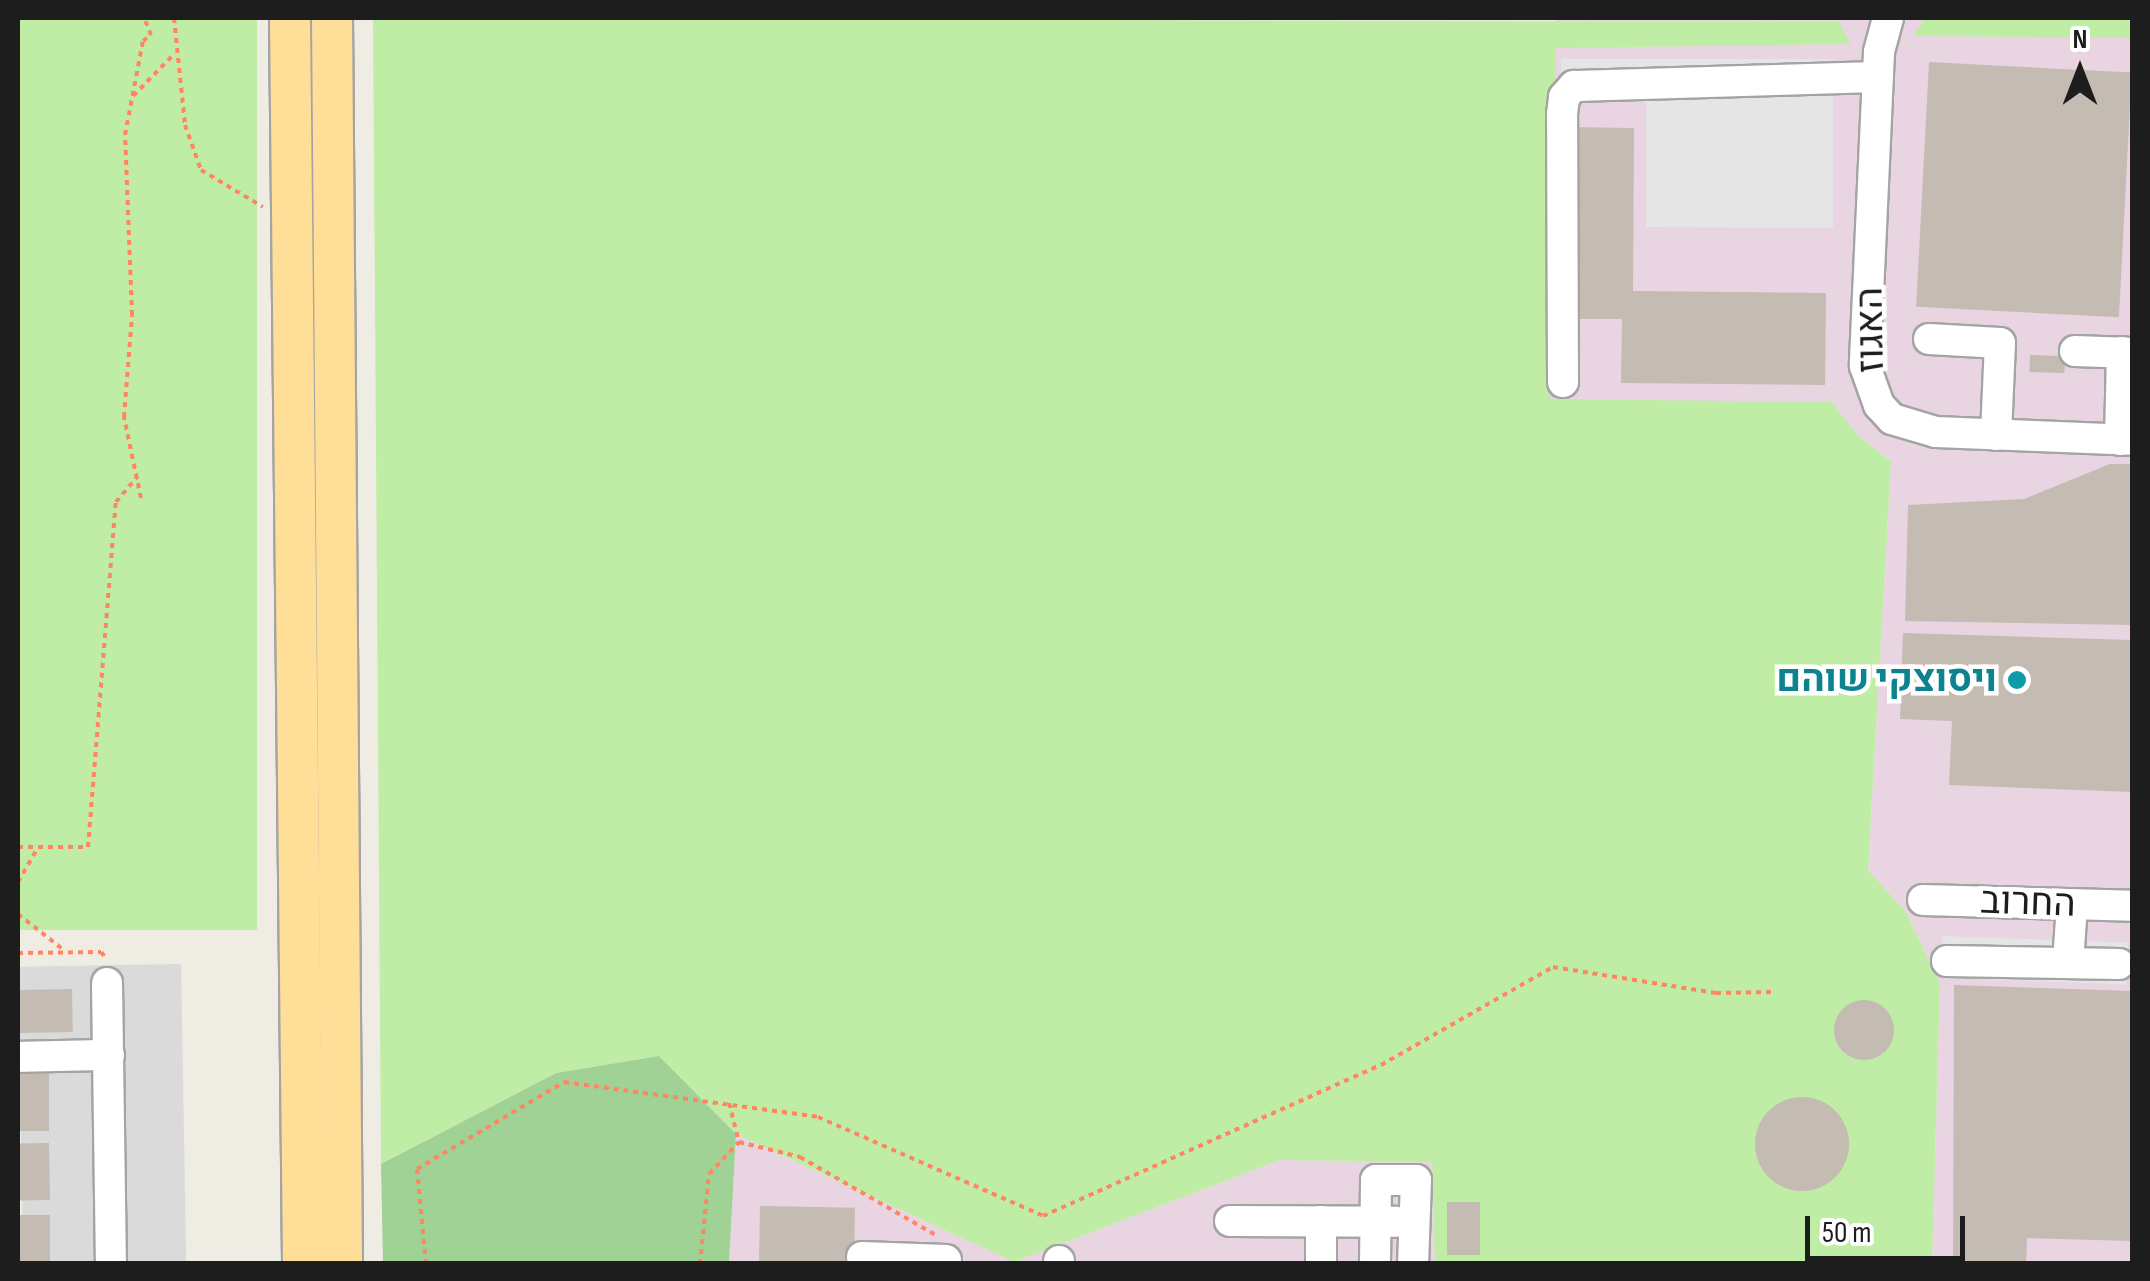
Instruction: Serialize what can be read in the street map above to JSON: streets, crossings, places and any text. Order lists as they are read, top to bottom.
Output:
{
  "streets": {
    "street": ["האגוז", "החרוב"]
  },
  "places": ["ויסוצקי שוהם"],
  "scale_bar": "50 m",
  "north": "top"
}
